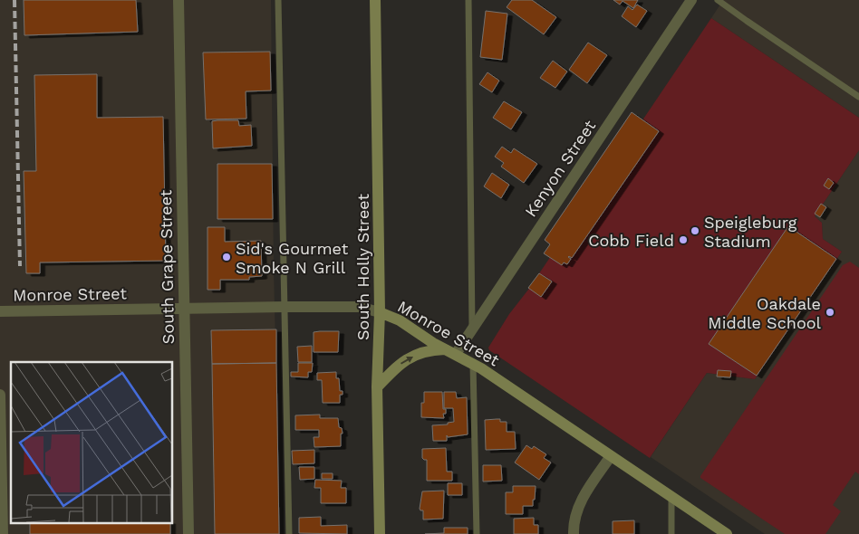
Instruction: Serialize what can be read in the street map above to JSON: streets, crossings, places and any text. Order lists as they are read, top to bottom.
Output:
{
  "streets": {
    "street": [
      "Kenyon Street",
      "South Grape Street",
      "South Holly Street",
      "Monroe Street"
    ]
  },
  "crossings": [
    ["Kenyon Street", "Monroe Street"],
    ["South Grape Street", "Monroe Street"],
    ["South Holly Street", "Monroe Street"]
  ],
  "places": [
    "Speigleburg Stadium",
    "Cobb Field",
    "Sid's Gourmet Smoke N Grill",
    "Oakdale Middle School"
  ]
}
